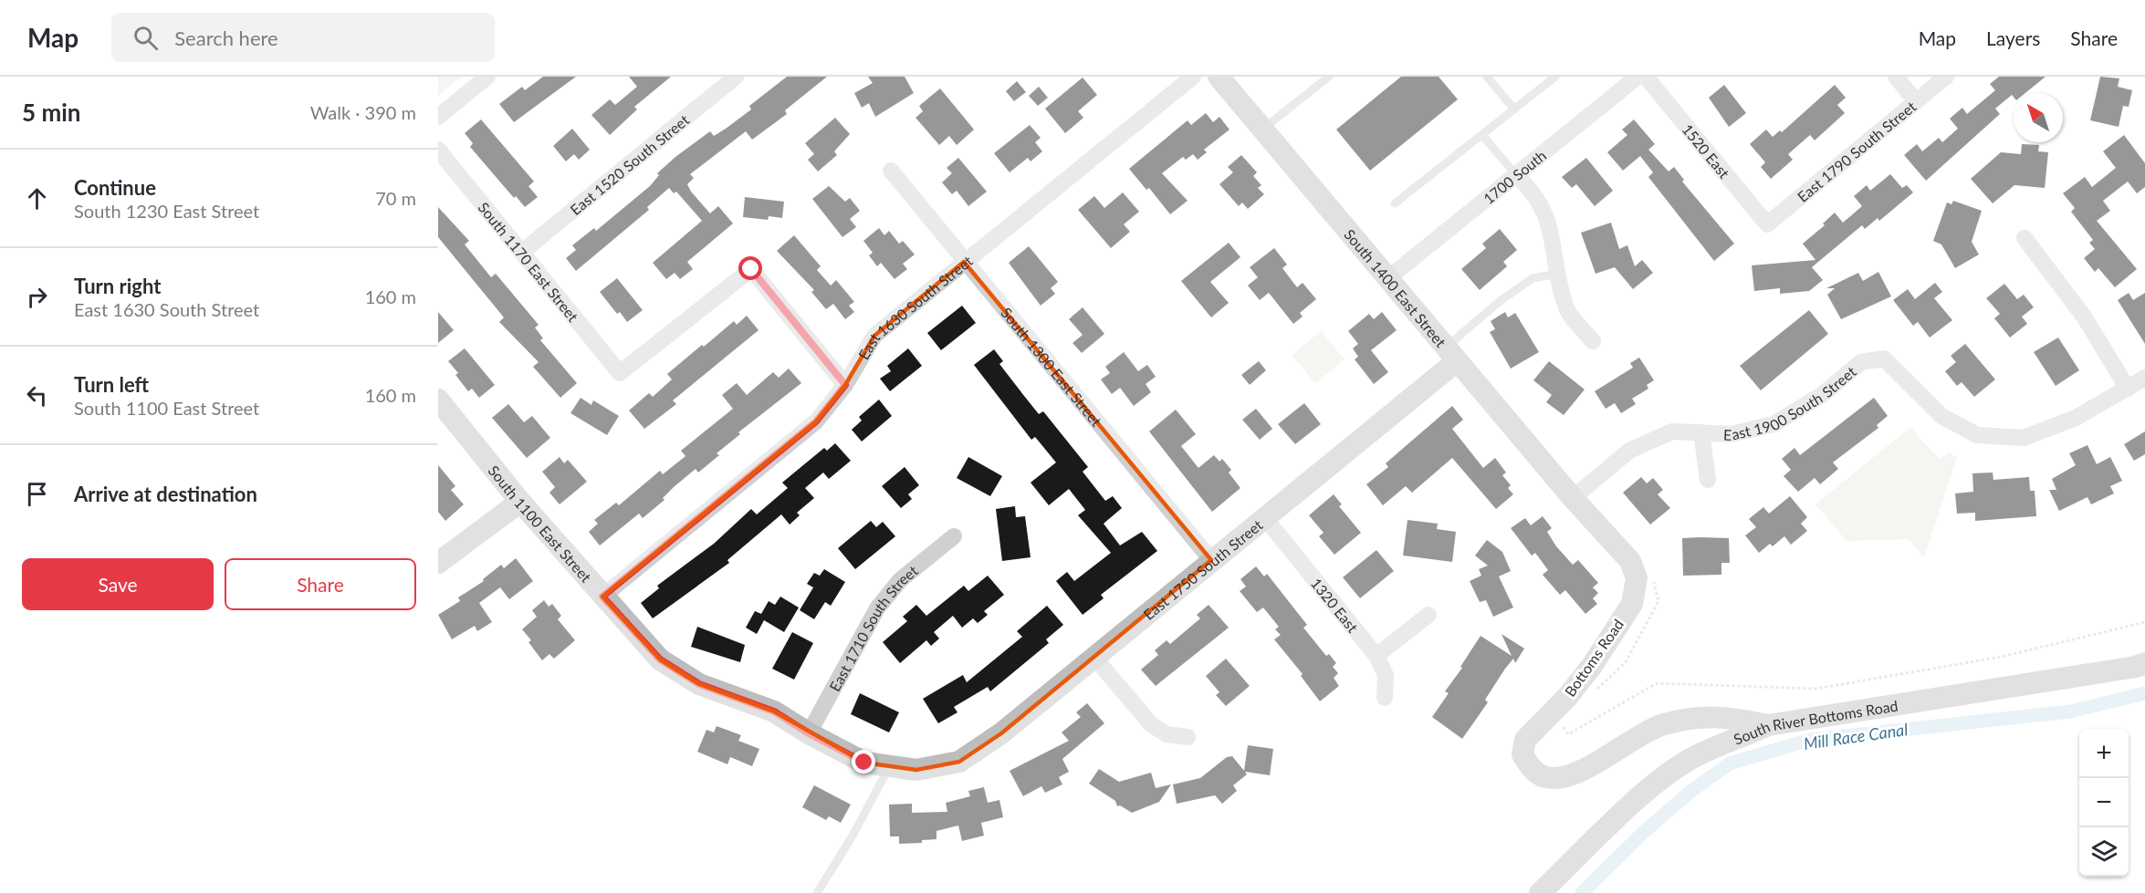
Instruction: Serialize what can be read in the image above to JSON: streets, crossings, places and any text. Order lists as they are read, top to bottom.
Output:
{
  "streets": {
    "street": [
      "1520 East",
      "East 1790 South Street",
      "East 1520 South Street",
      "1700 South",
      "South 1170 East Street",
      "South 1400 East Street",
      "East 1630 South Street",
      "South 1300 East Street",
      "East 1900 South Street",
      "South 1100 East Street",
      "East 1750 South Street",
      "1320 East",
      "East 1710 South Street",
      "Bottoms Road",
      "South River Bottoms Road"
    ]
  },
  "crossings": [
    ["1520 East", "East 1790 South Street"],
    ["East 1520 South Street", "South 1170 East Street"],
    ["1700 South", "South 1400 East Street"],
    ["South 1170 East Street", "East 1630 South Street"],
    ["South 1400 East Street", "East 1900 South Street"],
    ["South 1400 East Street", "East 1750 South Street"],
    ["South 1400 East Street", "Bottoms Road"],
    ["East 1630 South Street", "South 1300 East Street"],
    ["East 1630 South Street", "South 1100 East Street"],
    ["South 1300 East Street", "East 1750 South Street"],
    ["East 1900 South Street", "Bottoms Road"],
    ["South 1100 East Street", "East 1750 South Street"],
    ["South 1100 East Street", "East 1710 South Street"],
    ["East 1750 South Street", "1320 East"],
    ["Bottoms Road", "South River Bottoms Road"]
  ],
  "water": ["Mill Race Canal"],
  "north": "top left",
  "page": {
    "header": "Map",
    "search": "Search here",
    "nav": ["Map", "Layers", "Share"],
    "heading": ["5 min", "Walk · 390 m"],
    "list": [
      ["Continue", "South 1230 East Street", "70 m"],
      ["Turn right", "East 1630 South Street", "160 m"],
      ["Turn left", "South 1100 East Street", "160 m"],
      "Arrive at destination"
    ],
    "buttons": ["Save", "Share"],
    "map_buttons": ["+", "−"]
  }
}
